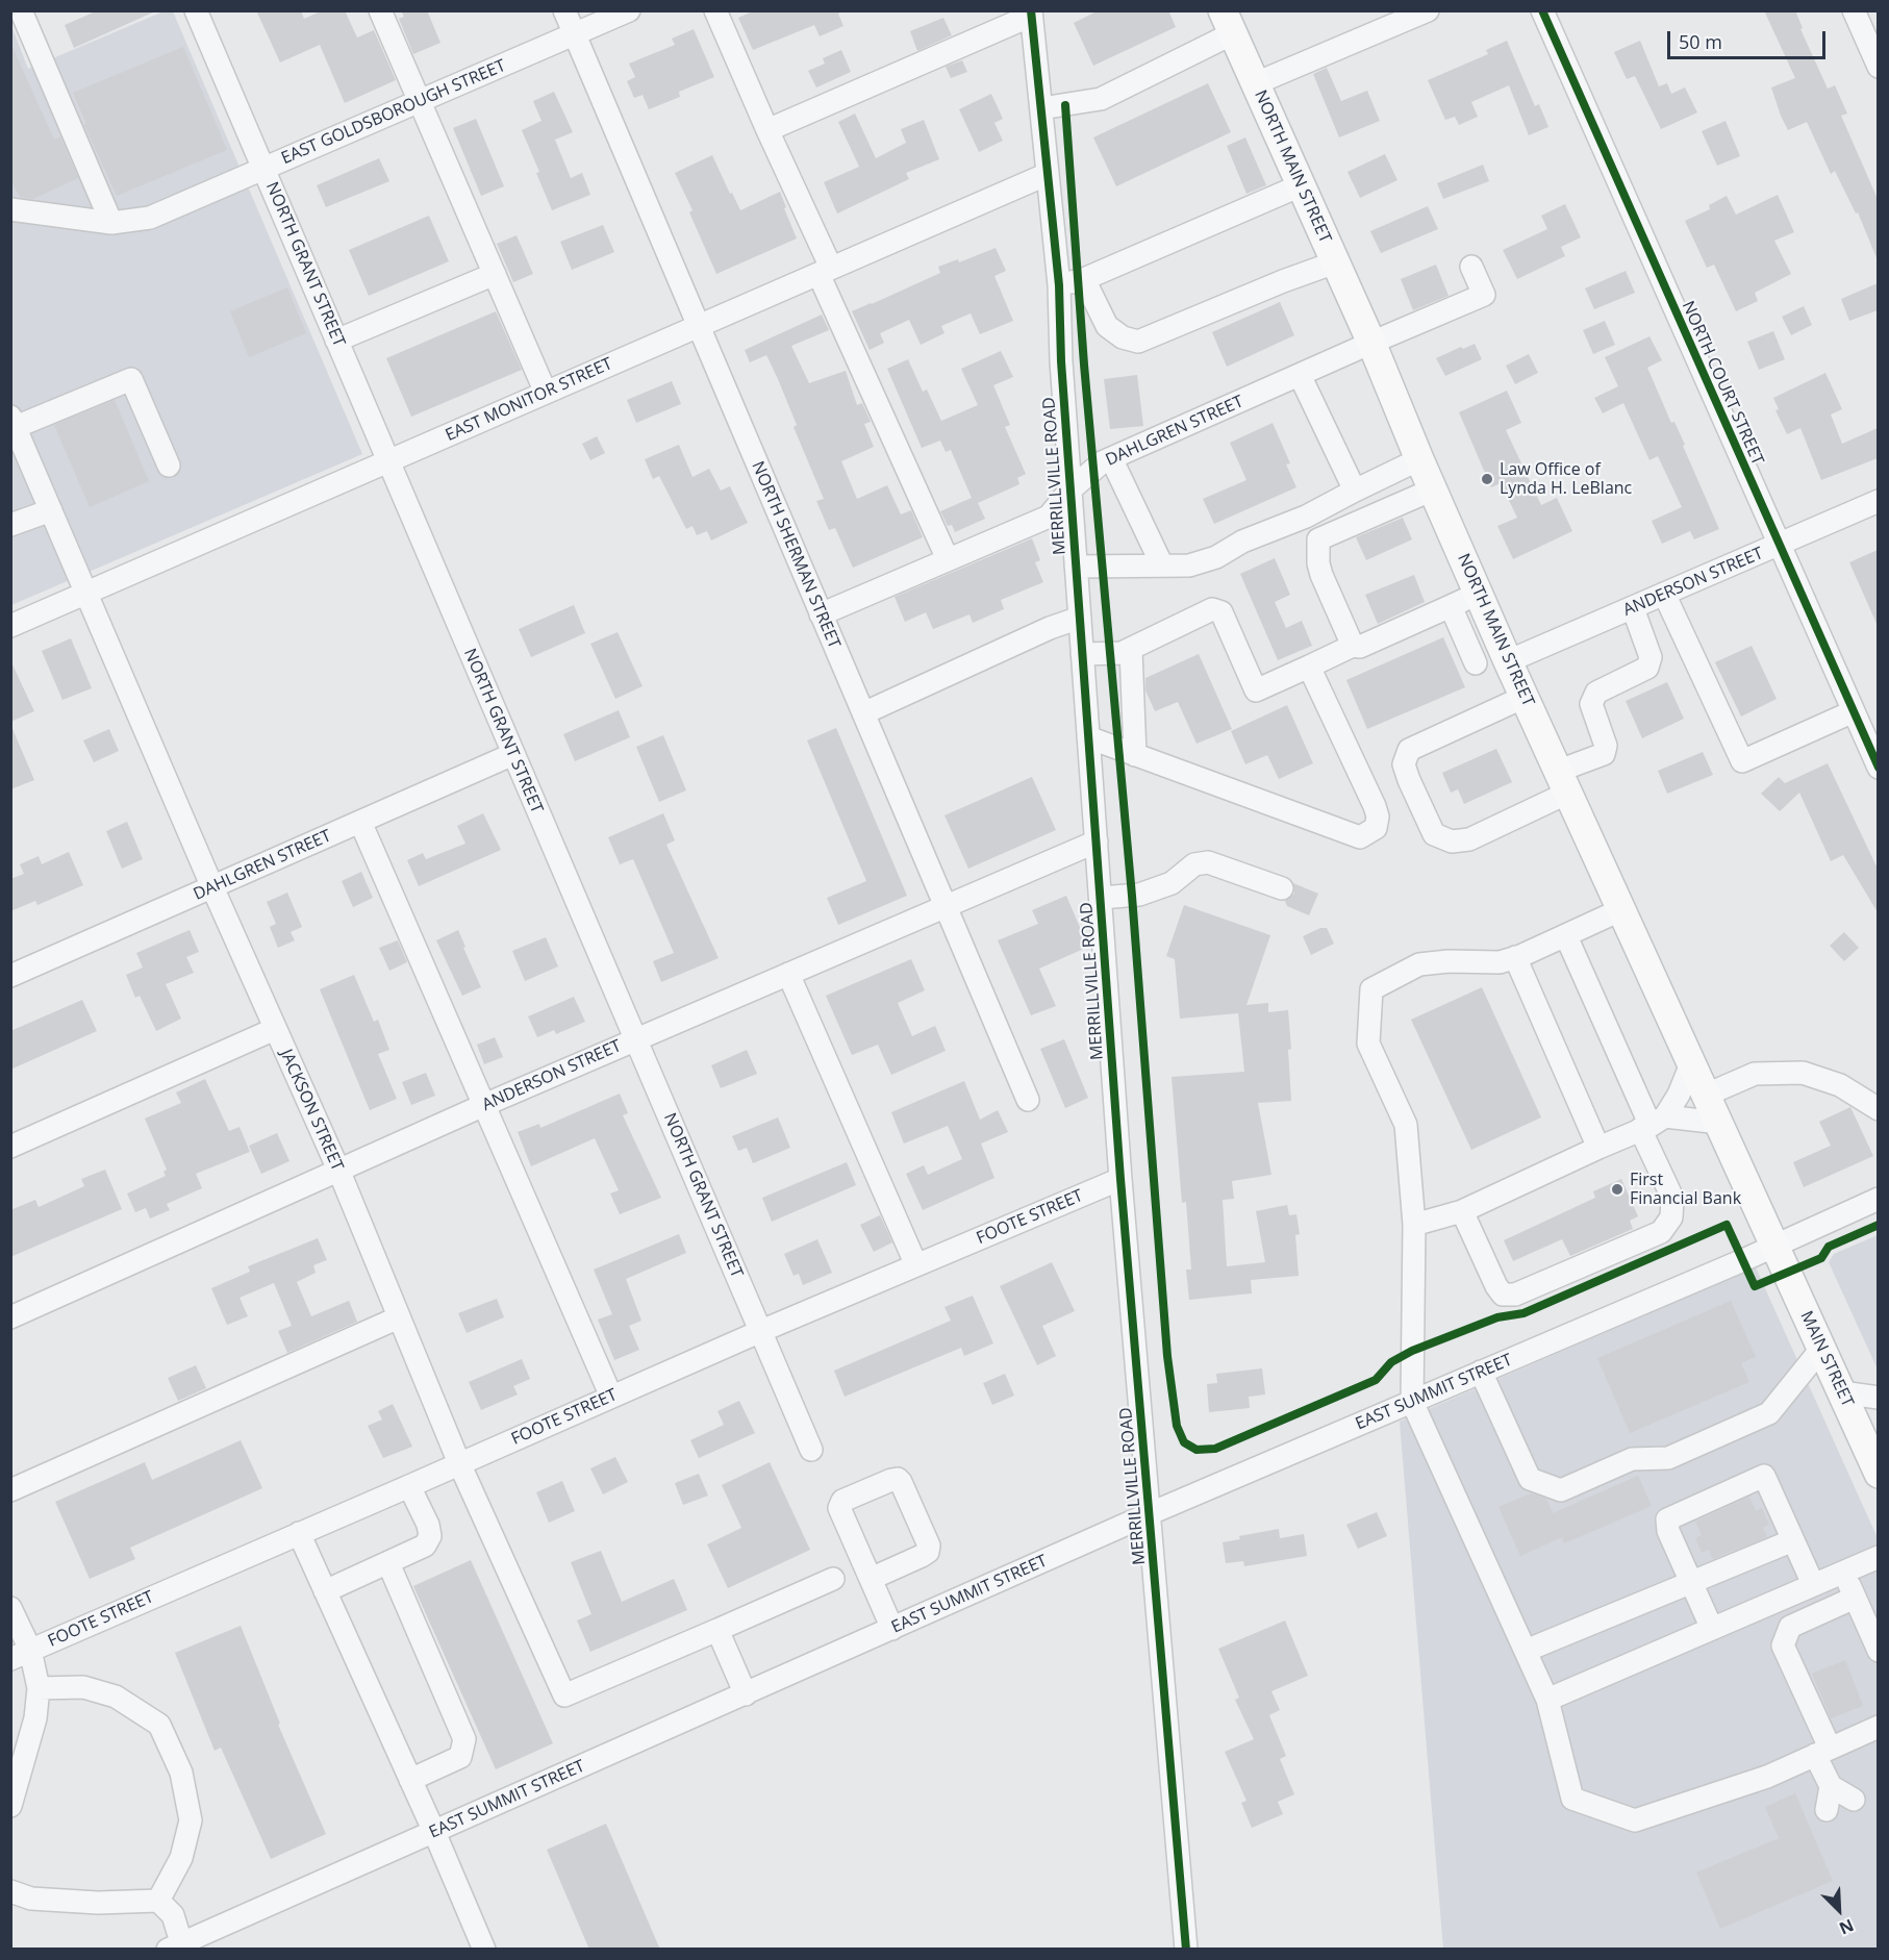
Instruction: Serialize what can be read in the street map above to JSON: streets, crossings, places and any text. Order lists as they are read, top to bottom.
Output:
{
  "streets": {
    "main road": ["NORTH MAIN STREET", "MAIN STREET"],
    "street": [
      "EAST GOLDSBOROUGH STREET",
      "NORTH GRANT STREET",
      "NORTH COURT STREET",
      "EAST MONITOR STREET",
      "DAHLGREN STREET",
      "MERRILLVILLE ROAD",
      "NORTH SHERMAN STREET",
      "ANDERSON STREET",
      "JACKSON STREET",
      "FOOTE STREET",
      "EAST SUMMIT STREET"
    ]
  },
  "crossings": [
    ["EAST GOLDSBOROUGH STREET", "NORTH GRANT STREET"],
    ["EAST GOLDSBOROUGH STREET", "NORTH SHERMAN STREET"],
    ["NORTH MAIN STREET", "DAHLGREN STREET"],
    ["NORTH MAIN STREET", "ANDERSON STREET"],
    ["NORTH MAIN STREET", "MAIN STREET"],
    ["NORTH MAIN STREET", "EAST SUMMIT STREET"],
    ["NORTH GRANT STREET", "EAST MONITOR STREET"],
    ["NORTH GRANT STREET", "DAHLGREN STREET"],
    ["NORTH GRANT STREET", "ANDERSON STREET"],
    ["NORTH GRANT STREET", "FOOTE STREET"],
    ["NORTH COURT STREET", "ANDERSON STREET"],
    ["EAST MONITOR STREET", "MERRILLVILLE ROAD"],
    ["EAST MONITOR STREET", "NORTH SHERMAN STREET"],
    ["EAST MONITOR STREET", "JACKSON STREET"],
    ["DAHLGREN STREET", "MERRILLVILLE ROAD"],
    ["DAHLGREN STREET", "NORTH SHERMAN STREET"],
    ["DAHLGREN STREET", "JACKSON STREET"],
    ["MERRILLVILLE ROAD", "ANDERSON STREET"],
    ["MERRILLVILLE ROAD", "FOOTE STREET"],
    ["MERRILLVILLE ROAD", "EAST SUMMIT STREET"],
    ["NORTH SHERMAN STREET", "ANDERSON STREET"],
    ["ANDERSON STREET", "JACKSON STREET"],
    ["JACKSON STREET", "FOOTE STREET"],
    ["MAIN STREET", "EAST SUMMIT STREET"]
  ],
  "places": ["Law Office of Lynda H. LeBlanc", "First Financial Bank"],
  "scale_bar": "50 m",
  "north": "bottom right"
}
